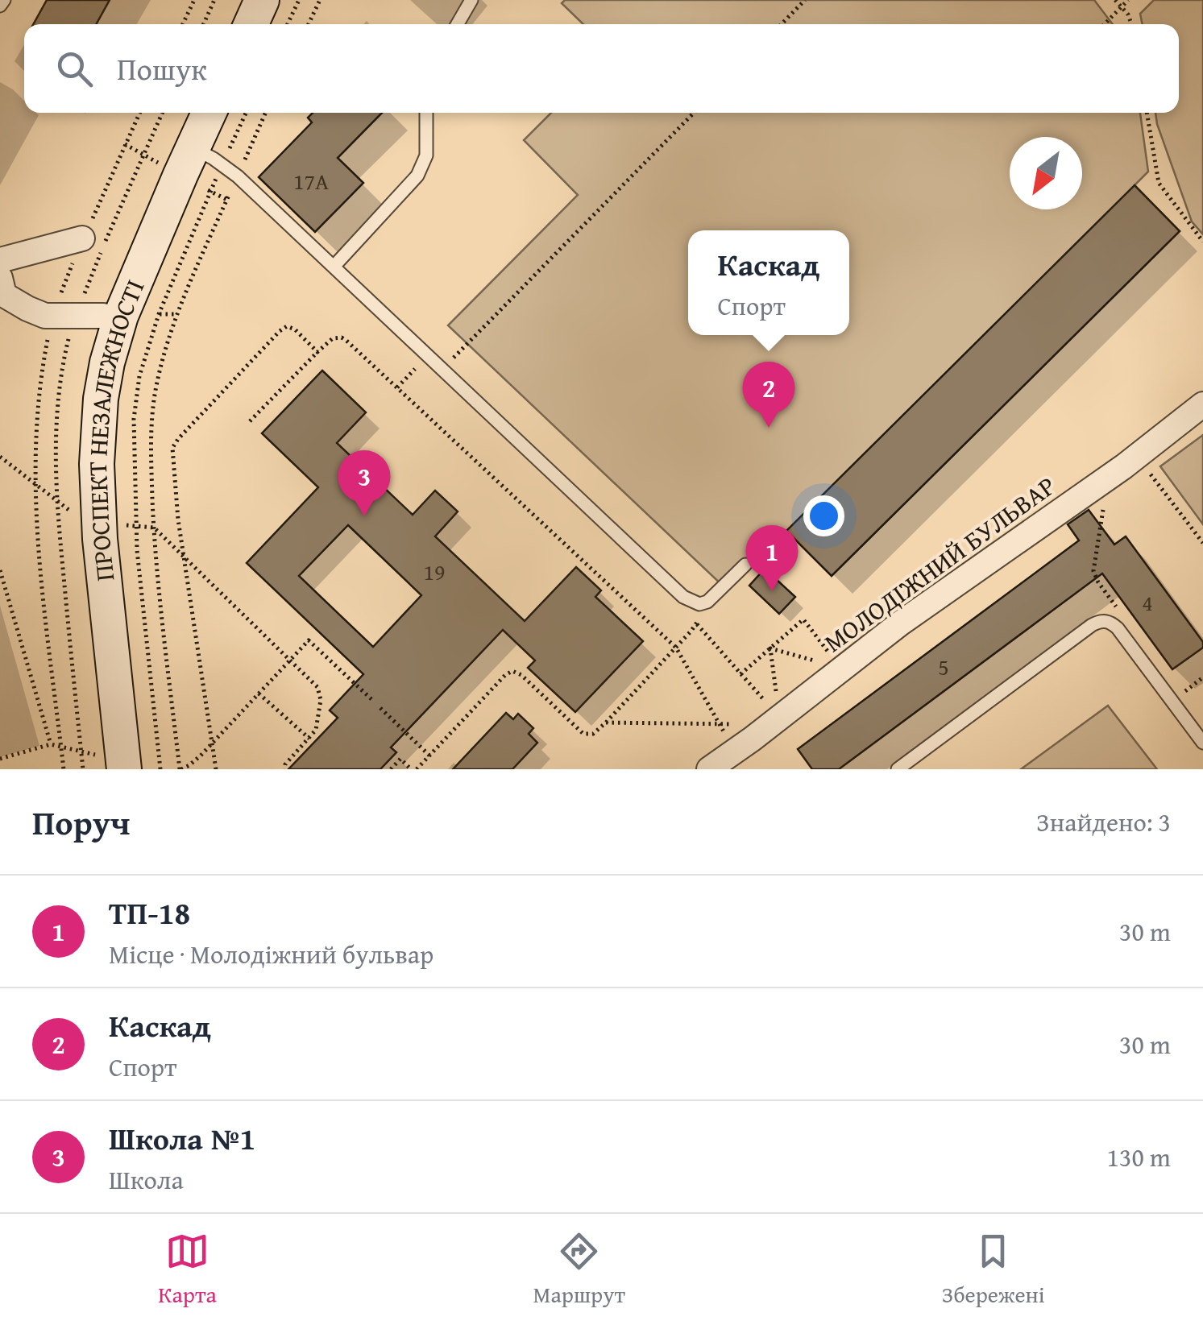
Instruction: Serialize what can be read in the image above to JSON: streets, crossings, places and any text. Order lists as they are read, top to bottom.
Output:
{
  "streets": {
    "street": ["ПРОСПЕКТ НЕЗАЛЕЖНОСТІ", "МОЛОДІЖНИЙ БУЛЬВАР"]
  },
  "house_numbers": [
    "17А",
    "19",
    "4",
    "5"
  ],
  "north": "bottom left",
  "page": {
    "search": "Пошук",
    "popup": ["Каскад", "Спорт"],
    "pins": ["2", "3", "1"],
    "heading": ["Поруч", "Знайдено: 3"],
    "list": [
      {
        "mark": "1",
        "name": "ТП-18",
        "note": "Місце · Молодіжний бульвар",
        "value": "30 m"
      },
      {
        "mark": "2",
        "name": "Каскад",
        "note": "Спорт",
        "value": "30 m"
      },
      {
        "mark": "3",
        "name": "Школа №1",
        "note": "Школа",
        "value": "130 m"
      }
    ],
    "nav": ["Карта", "Маршрут", "Збережені"]
  }
}
